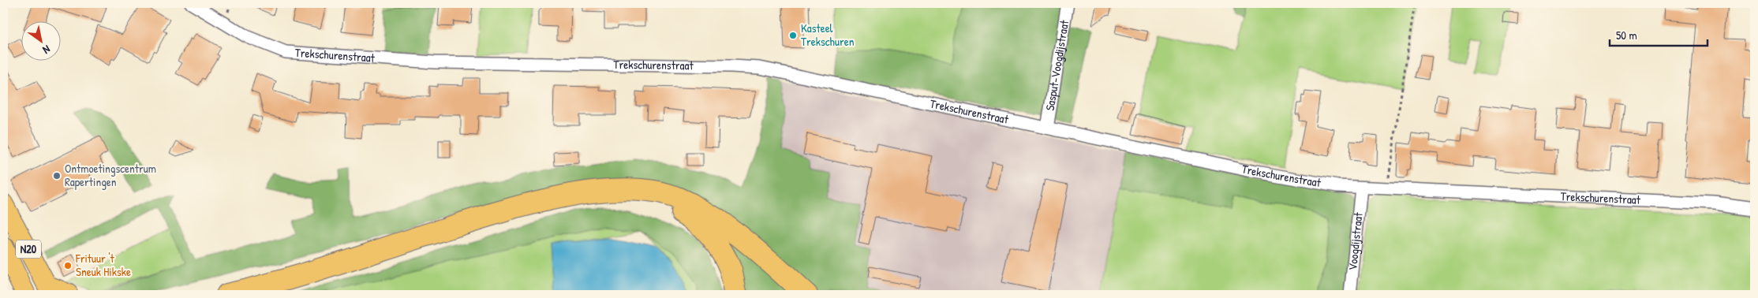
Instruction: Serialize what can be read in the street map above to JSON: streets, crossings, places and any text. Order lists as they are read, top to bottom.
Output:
{
  "streets": {
    "main road": ["N20"],
    "street": ["Trekschurenstraat", "Sasput-Voogdijstraat", "Voogdijstraat"]
  },
  "crossings": [
    ["Trekschurenstraat", "Sasput-Voogdijstraat"],
    ["Trekschurenstraat", "Voogdijstraat"]
  ],
  "places": ["Kasteel Trekschuren", "Ontmoetingscentrum Rapertingen", "Frituur 't Sneuk Hikske"],
  "scale_bar": "50 m",
  "north": "bottom right"
}
